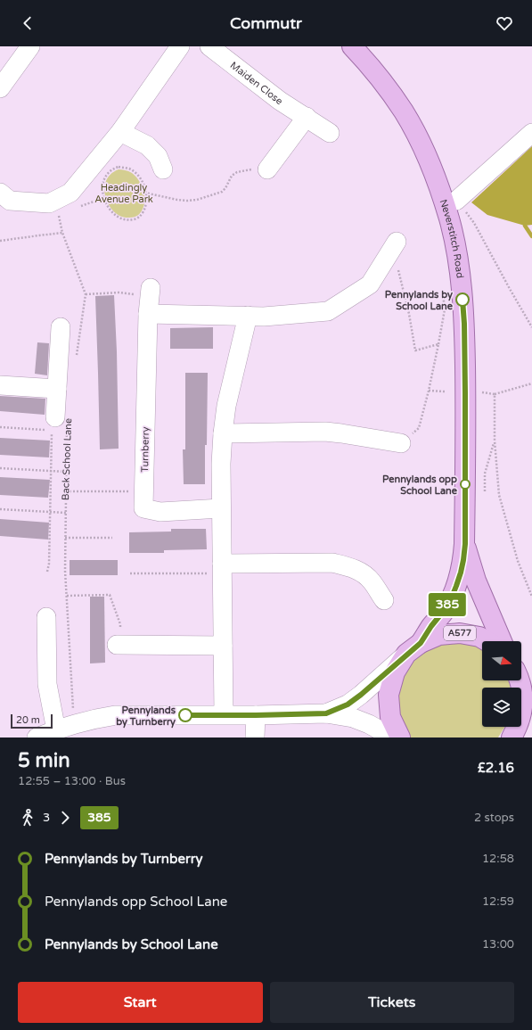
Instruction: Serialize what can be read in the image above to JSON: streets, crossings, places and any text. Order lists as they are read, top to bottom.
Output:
{
  "streets": {
    "main road": ["Neverstitch Road", "A577"],
    "street": ["Maiden Close", "Turnberry", "Back School Lane"]
  },
  "crossings": [
    ["Neverstitch Road", "A577"]
  ],
  "parks": ["Headingly Avenue Park"],
  "places": ["Pennylands by School Lane", "Pennylands opp School Lane", "Pennylands by Turnberry"],
  "lines": ["bus line 385"],
  "scale_bar": "20 m",
  "north": "right",
  "page": {
    "header": "Commutr",
    "on_map": "385",
    "scale": "20 m",
    "heading": ["5 min", "12:55 – 13:00 · Bus", "£2.16"],
    "legs": ["3", "385", "2 stops"],
    "list": [
      {
        "name": "Pennylands by Turnberry",
        "value": "12:58"
      },
      {
        "name": "Pennylands opp School Lane",
        "value": "12:59"
      },
      {
        "name": "Pennylands by School Lane",
        "value": "13:00"
      }
    ],
    "buttons": ["Start", "Tickets"]
  }
}
